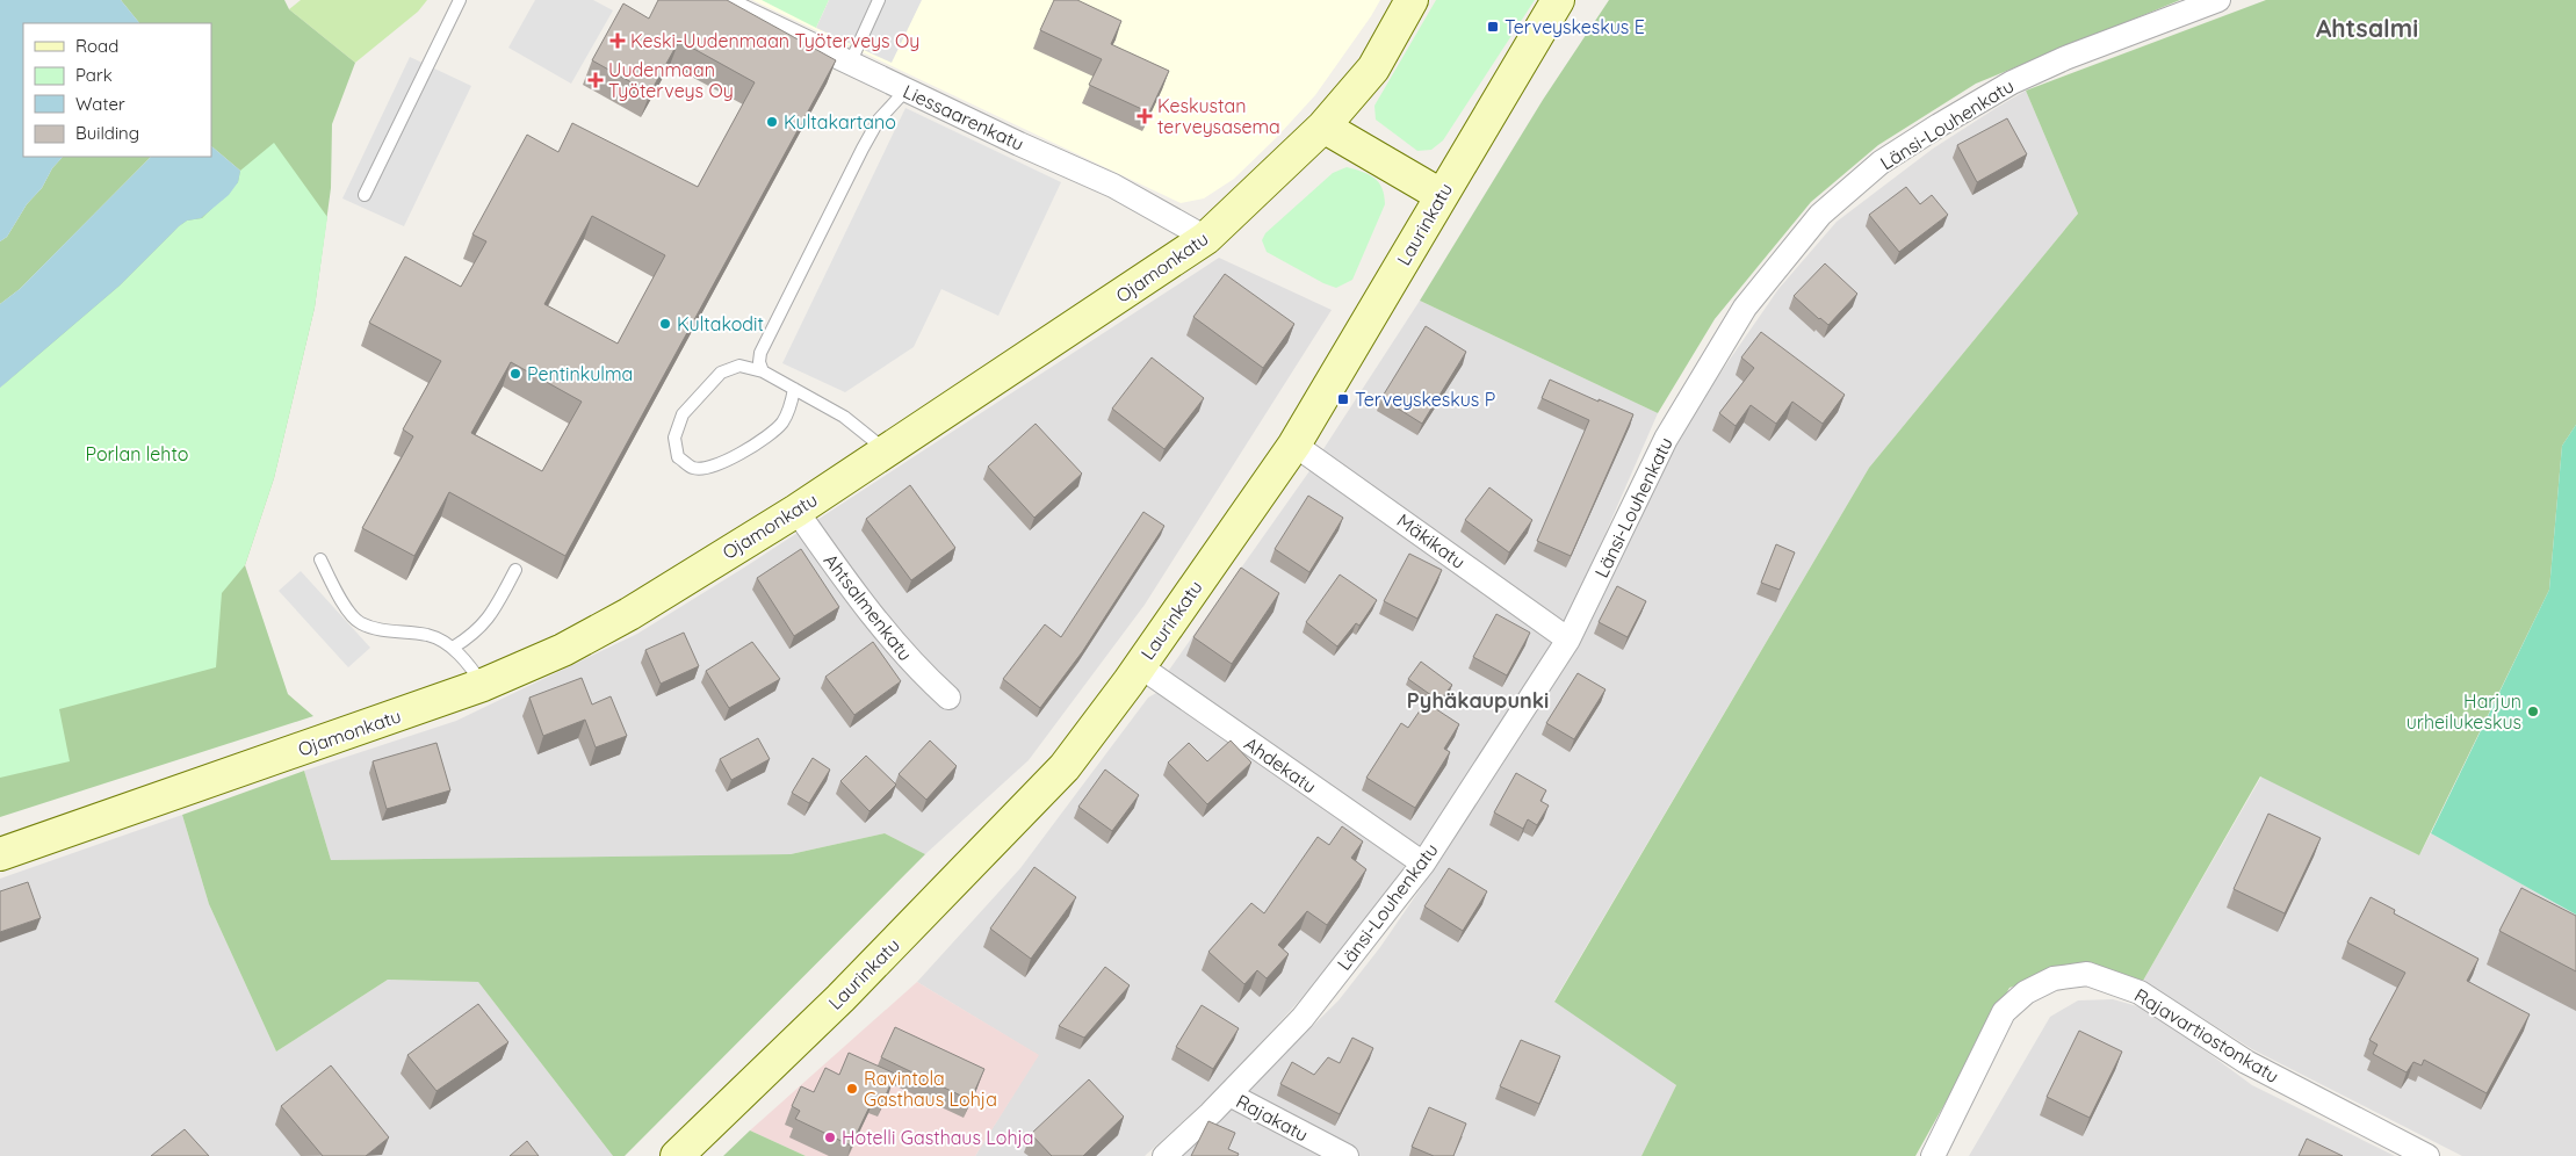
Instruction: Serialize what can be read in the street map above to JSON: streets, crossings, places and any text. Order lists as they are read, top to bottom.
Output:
{
  "streets": {
    "street": [
      "Liessaarenkatu",
      "Länsi-Louhenkatu",
      "Laurinkatu",
      "Ojamonkatu",
      "Mäkikatu",
      "Ahtsalmenkatu",
      "Ahdekatu",
      "Rajavartiostonkatu",
      "Rajakatu"
    ]
  },
  "crossings": [
    ["Liessaarenkatu", "Ojamonkatu"],
    ["Länsi-Louhenkatu", "Mäkikatu"],
    ["Länsi-Louhenkatu", "Ahdekatu"],
    ["Länsi-Louhenkatu", "Rajakatu"],
    ["Laurinkatu", "Mäkikatu"],
    ["Laurinkatu", "Ahdekatu"],
    ["Ojamonkatu", "Ahtsalmenkatu"]
  ],
  "districts": ["Ahtsalmi", "Pyhäkaupunki"],
  "parks": ["Porlan lehto"],
  "places": {
    "transit": ["Terveyskeskus E", "Terveyskeskus P"],
    "health": ["Keski-Uudenmaan Työterveys Oy", "Uudenmaan Työterveys Oy", "Keskustan terveysasema"],
    "other": [
      "Kultakartano",
      "Kultakodit",
      "Pentinkulma",
      "Harjun urheilukeskus",
      "Ravintola Gasthaus Lohja",
      "Hotelli Gasthaus Lohja"
    ]
  },
  "legend": [
    "Road",
    "Park",
    "Water",
    "Building"
  ]
}
